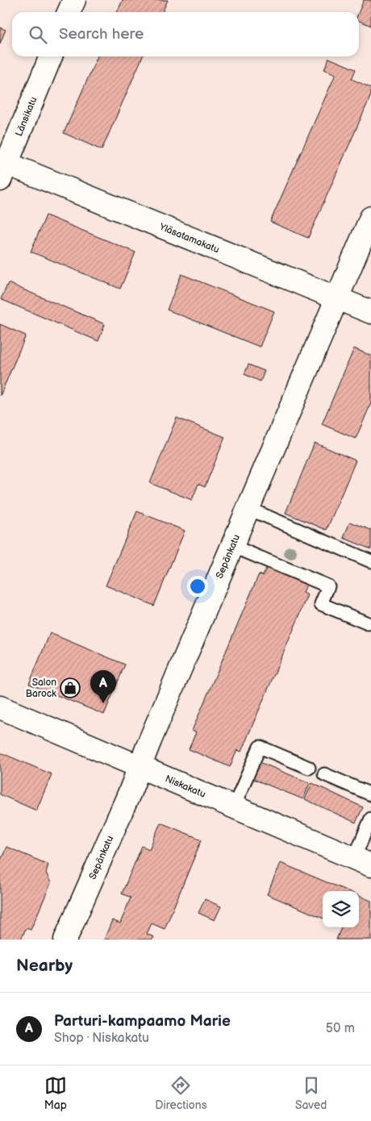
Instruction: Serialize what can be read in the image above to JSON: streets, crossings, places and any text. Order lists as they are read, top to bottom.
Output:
{
  "streets": {
    "street": [
      "Länsikatu",
      "Yläsatamakatu",
      "Sepänkatu",
      "Niskakatu"
    ]
  },
  "crossings": [
    ["Länsikatu", "Yläsatamakatu"],
    ["Yläsatamakatu", "Sepänkatu"],
    ["Sepänkatu", "Niskakatu"]
  ],
  "places": {
    "shop": ["Salon Barock"]
  },
  "page": {
    "search": "Search here",
    "pins": "A",
    "heading": "Nearby",
    "list": [
      {
        "mark": "A",
        "name": "Parturi-kampaamo Marie",
        "note": "Shop · Niskakatu",
        "value": "50 m"
      }
    ],
    "nav": ["Map", "Directions", "Saved"]
  }
}
